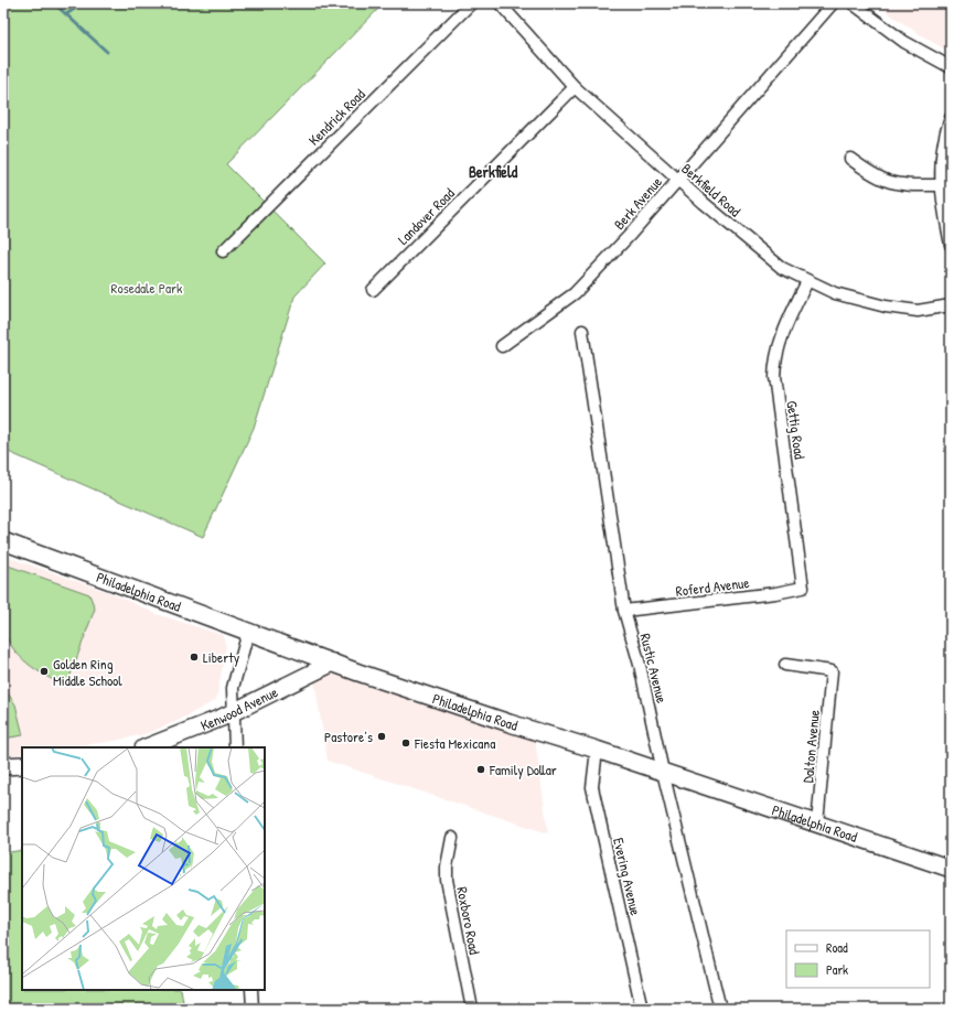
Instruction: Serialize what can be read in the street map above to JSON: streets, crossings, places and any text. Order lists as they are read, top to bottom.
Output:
{
  "streets": {
    "main road": ["Philadelphia Road", "Kenwood Avenue"],
    "street": [
      "Kendrick Road",
      "Berkfield Road",
      "Berk Avenue",
      "Landover Road",
      "Gettig Road",
      "Roferd Avenue",
      "Rustic Avenue",
      "Dalton Avenue",
      "Evering Avenue",
      "Roxboro Road"
    ]
  },
  "crossings": [
    ["Berkfield Road", "Berk Avenue"],
    ["Berkfield Road", "Landover Road"],
    ["Berkfield Road", "Gettig Road"],
    ["Gettig Road", "Roferd Avenue"],
    ["Roferd Avenue", "Rustic Avenue"],
    ["Philadelphia Road", "Rustic Avenue"],
    ["Philadelphia Road", "Kenwood Avenue"],
    ["Philadelphia Road", "Dalton Avenue"],
    ["Philadelphia Road", "Evering Avenue"]
  ],
  "districts": ["Berkfield"],
  "parks": ["Rosedale Park"],
  "places": [
    "Liberty",
    "Golden Ring Middle School",
    "Pastore’s",
    "Fiesta Mexicana",
    "Family Dollar"
  ],
  "legend": ["Road", "Park"]
}
